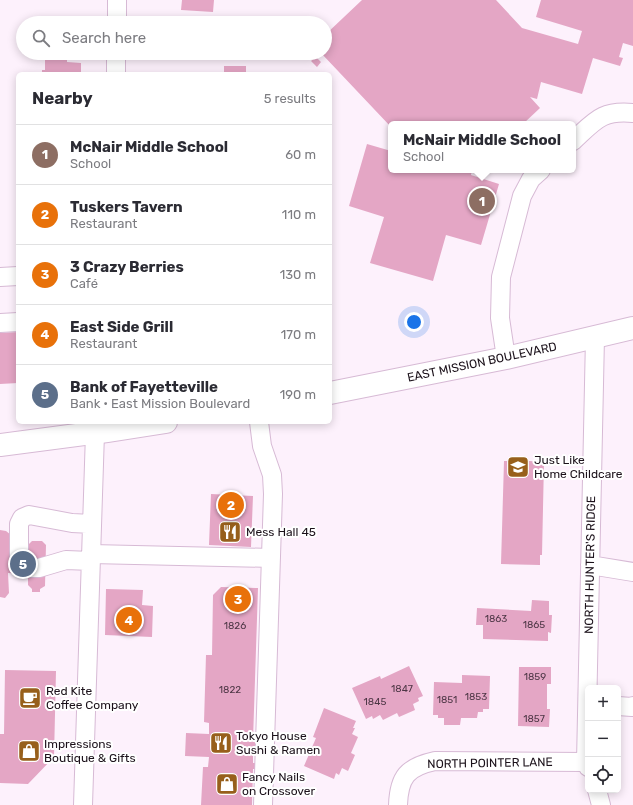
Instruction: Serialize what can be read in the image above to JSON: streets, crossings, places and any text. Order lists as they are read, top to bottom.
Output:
{
  "streets": {
    "main road": ["EAST MISSION BOULEVARD"],
    "street": ["NORTH HUNTER'S RIDGE", "NORTH POINTER LANE"]
  },
  "crossings": [
    ["EAST MISSION BOULEVARD", "NORTH HUNTER'S RIDGE"]
  ],
  "places": {
    "school or university": ["Just Like Home Childcare"],
    "restaurant": ["Mess Hall 45", "Tokyo House Sushi & Ramen"],
    "cafe": ["Red Kite Coffee Company"],
    "shop": ["Impressions Boutique & Gifts", "Fancy Nails on Crossover"]
  },
  "house_numbers": [
    "1863",
    "1865",
    "1826",
    "1859",
    "1847",
    "1822",
    "1853",
    "1851",
    "1845",
    "1857"
  ],
  "page": {
    "search": "Search here",
    "heading": ["Nearby", "5 results"],
    "popup": ["McNair Middle School", "School"],
    "list": [
      {
        "mark": "1",
        "name": "McNair Middle School",
        "note": "School",
        "value": "60 m"
      },
      {
        "mark": "2",
        "name": "Tuskers Tavern",
        "note": "Restaurant",
        "value": "110 m"
      },
      {
        "mark": "3",
        "name": "3 Crazy Berries",
        "note": "Café",
        "value": "130 m"
      },
      {
        "mark": "4",
        "name": "East Side Grill",
        "note": "Restaurant",
        "value": "170 m"
      },
      {
        "mark": "5",
        "name": "Bank of Fayetteville",
        "note": "Bank · East Mission Boulevard",
        "value": "190 m"
      }
    ],
    "pins": [
      "1",
      "2",
      "5",
      "3",
      "4"
    ],
    "map_buttons": ["+", "−"]
  }
}
